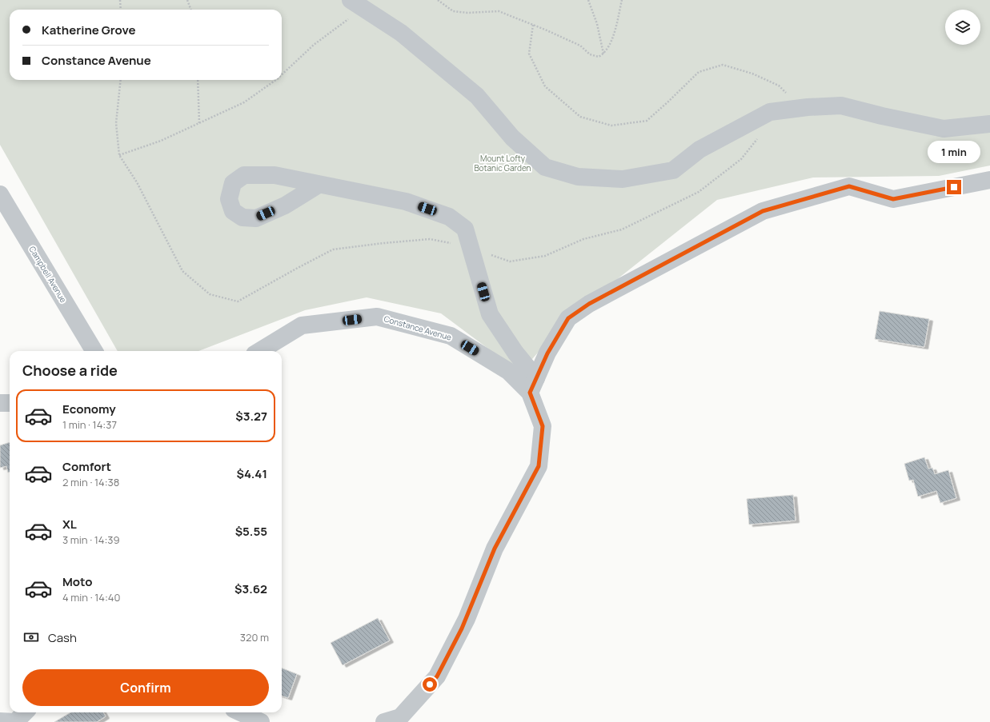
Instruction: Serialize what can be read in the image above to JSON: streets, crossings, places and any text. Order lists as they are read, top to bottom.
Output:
{
  "streets": {
    "street": ["Campbell Avenue", "Constance Avenue"]
  },
  "parks": ["Mount Lofty Botanic Garden"],
  "page": {
    "banner": ["Katherine Grove", "Constance Avenue"],
    "bubble": "1 min",
    "heading": "Choose a ride",
    "list": [
      {
        "name": "Economy",
        "note": "1 min · 14:37",
        "value": "$3.27"
      },
      {
        "name": "Comfort",
        "note": "2 min · 14:38",
        "value": "$4.41"
      },
      {
        "name": "XL",
        "note": "3 min · 14:39",
        "value": "$5.55"
      },
      {
        "name": "Moto",
        "note": "4 min · 14:40",
        "value": "$3.62"
      }
    ],
    "pay": ["Cash", "320 m"],
    "buttons": "Confirm"
  }
}
